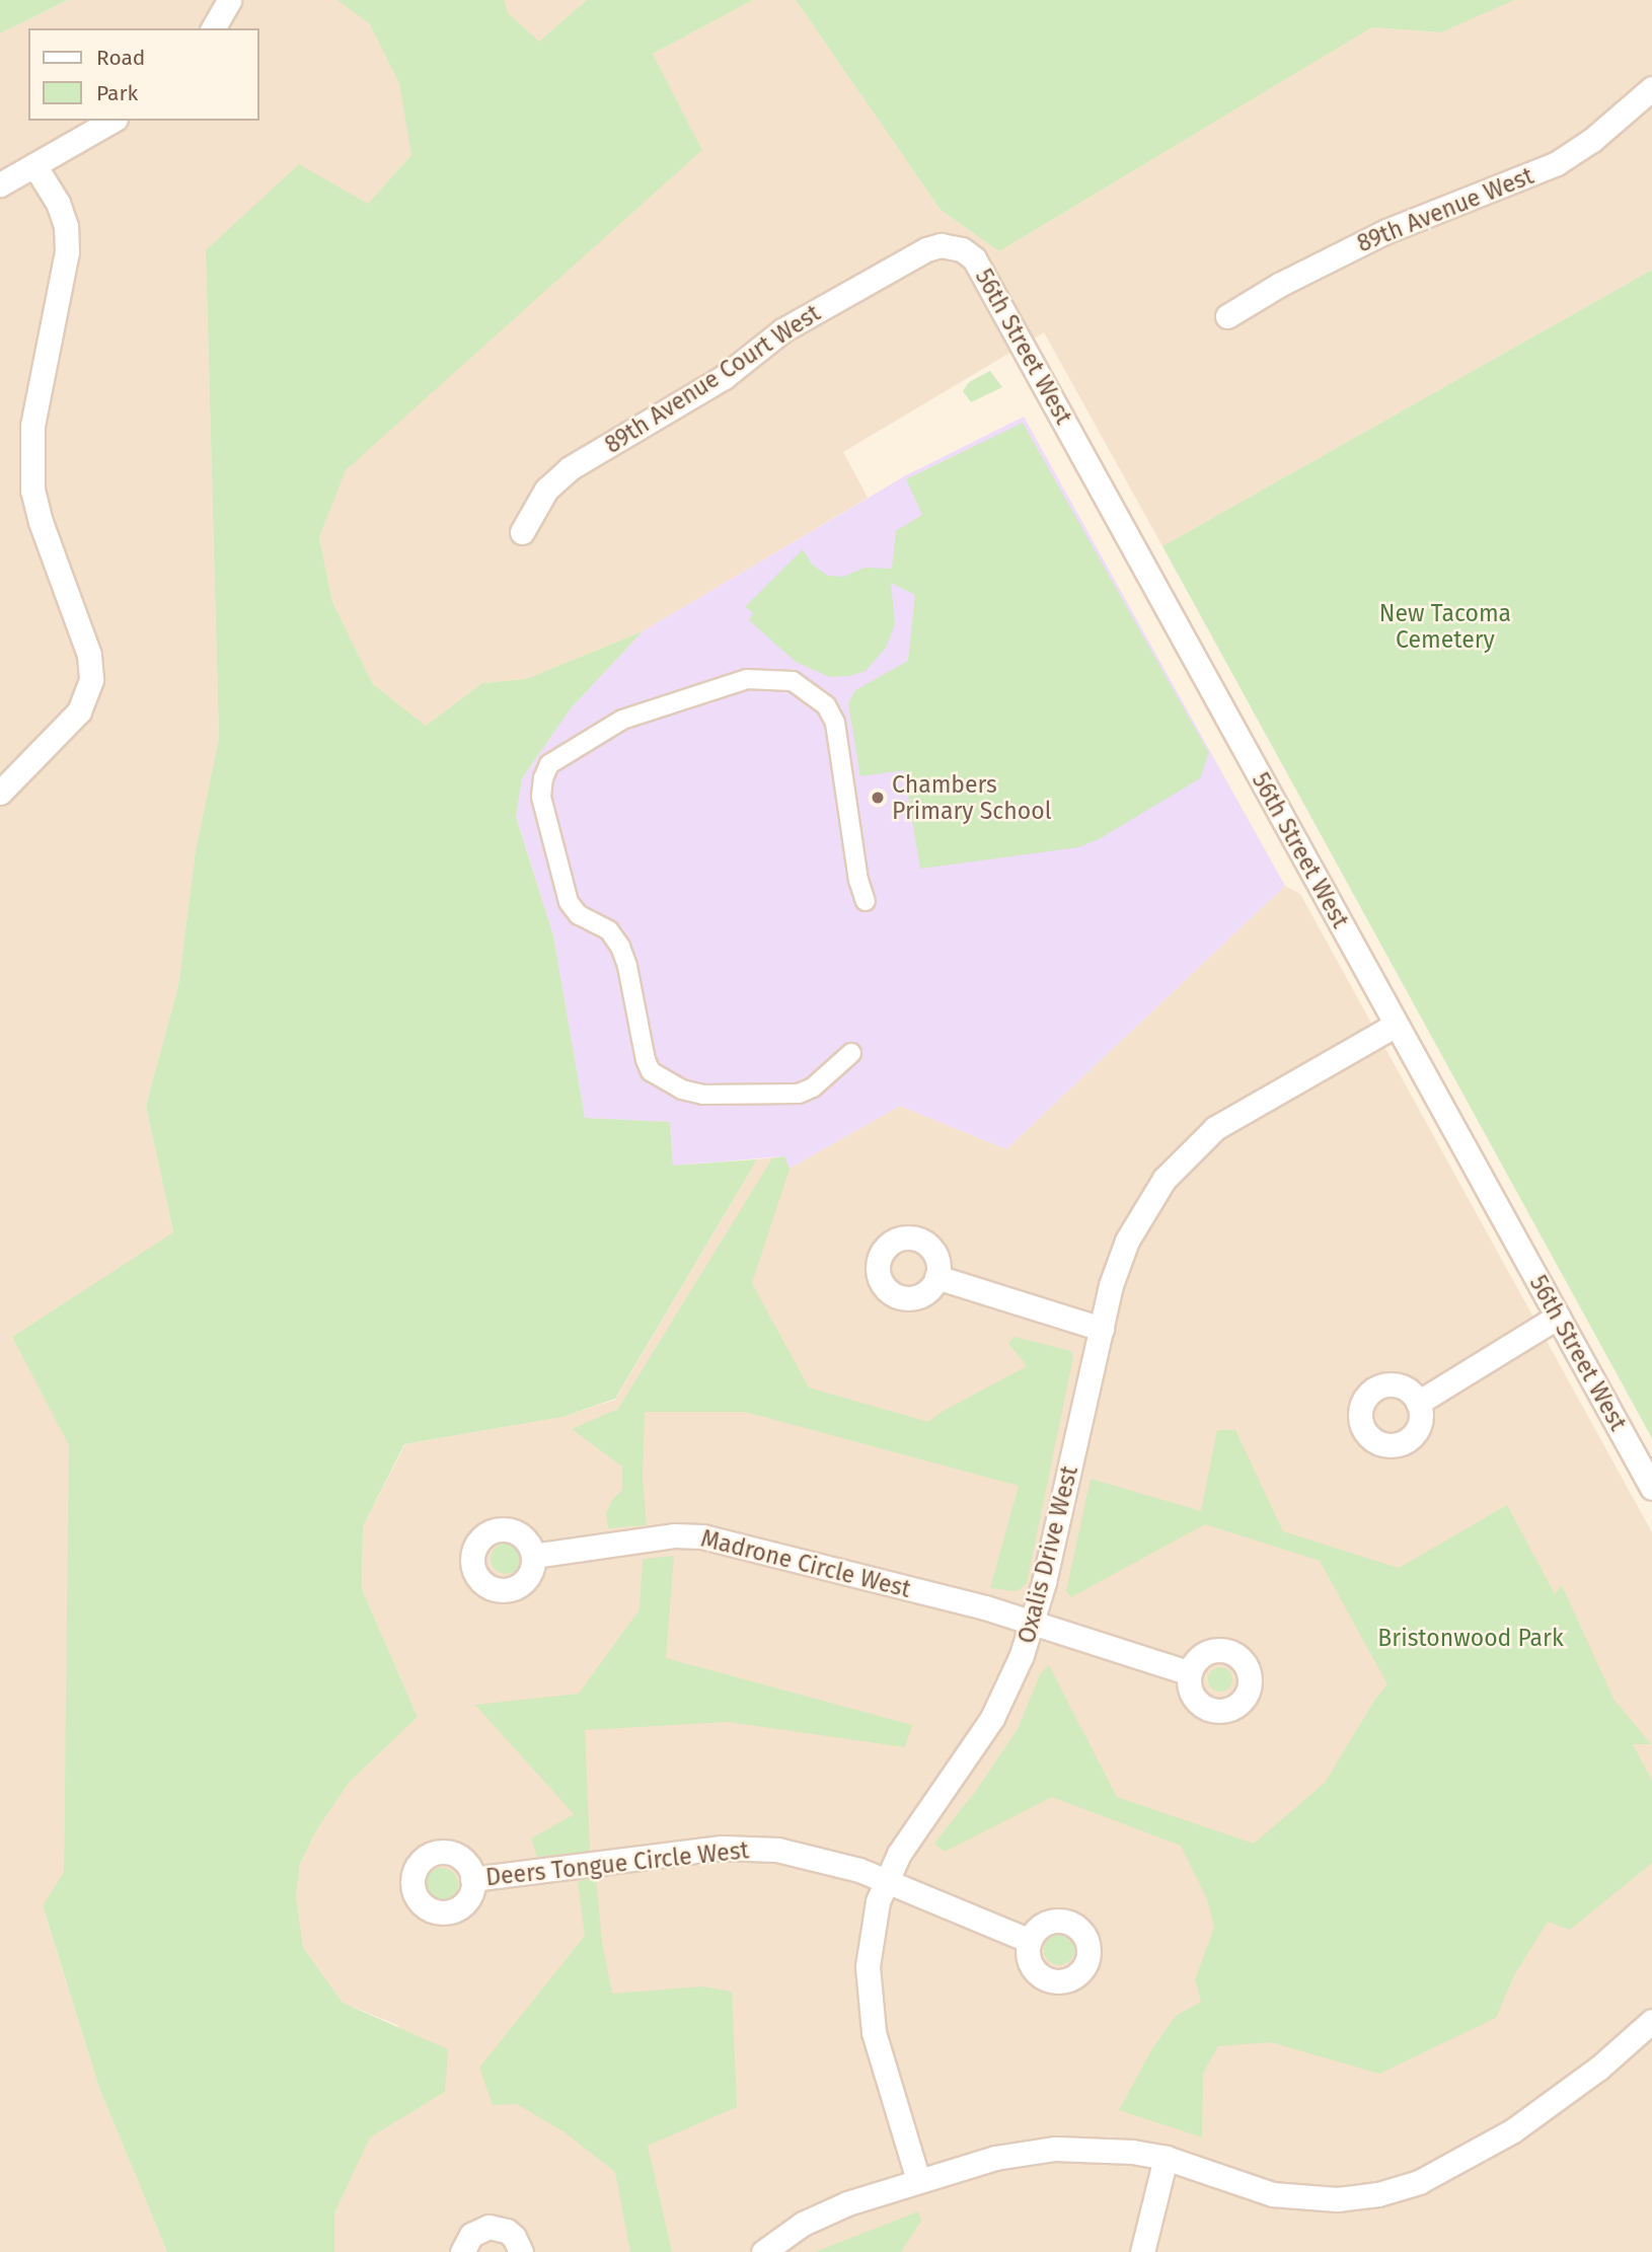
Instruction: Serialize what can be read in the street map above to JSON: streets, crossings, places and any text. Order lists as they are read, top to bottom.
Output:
{
  "streets": {
    "street": [
      "89th Avenue West",
      "56th Street West",
      "89th Avenue Court West",
      "Oxalis Drive West",
      "Madrone Circle West",
      "Deers Tongue Circle West"
    ]
  },
  "crossings": [
    ["56th Street West", "89th Avenue Court West"],
    ["56th Street West", "Oxalis Drive West"],
    ["Oxalis Drive West", "Madrone Circle West"],
    ["Oxalis Drive West", "Deers Tongue Circle West"]
  ],
  "parks": ["New Tacoma Cemetery", "Bristonwood Park"],
  "places": ["Chambers Primary School"],
  "legend": ["Road", "Park"]
}
